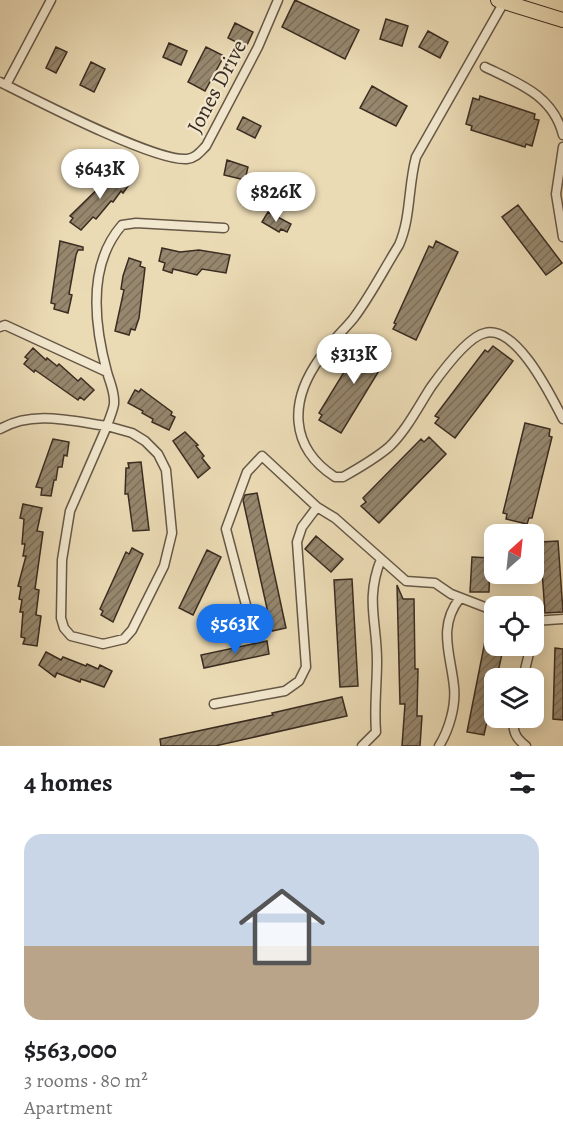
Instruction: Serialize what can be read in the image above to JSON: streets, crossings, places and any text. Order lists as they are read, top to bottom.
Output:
{
  "streets": {
    "street": ["Jones Drive"]
  },
  "north": "top right",
  "page": {
    "price": [
      "$643K",
      "$826K",
      "$313K",
      "$563K"
    ],
    "heading": "4 homes",
    "list": [
      {
        "name": "$563,000",
        "note": "3 rooms · 80 m² · Apartment"
      }
    ]
  }
}
